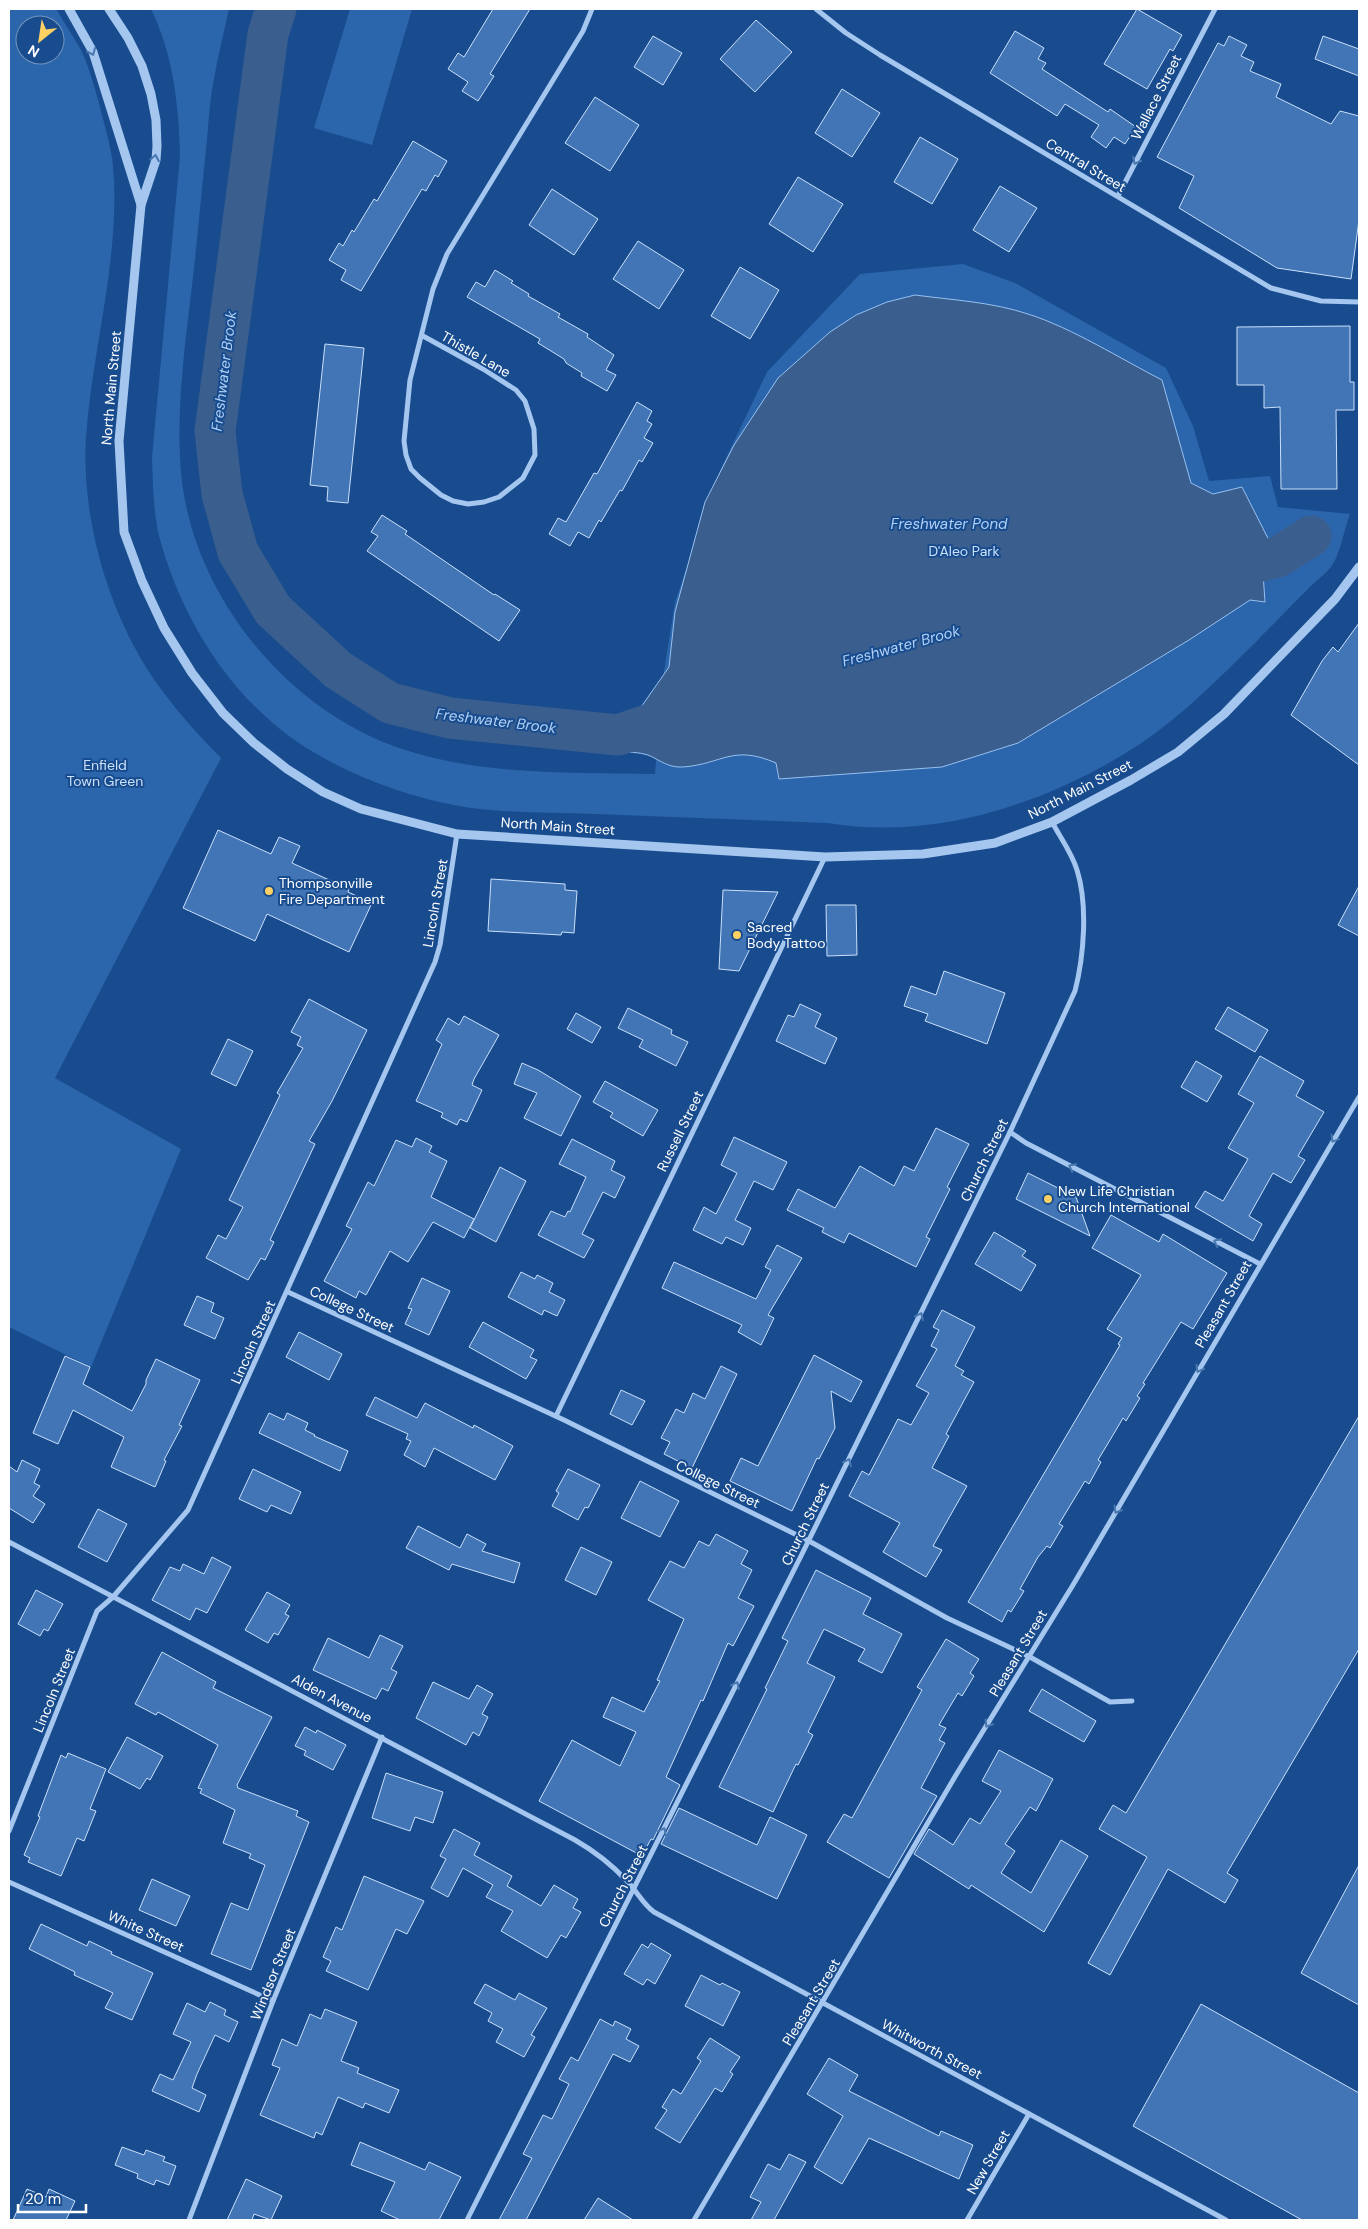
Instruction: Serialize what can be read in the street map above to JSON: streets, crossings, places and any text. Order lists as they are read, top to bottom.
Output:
{
  "streets": {
    "street": [
      "Wallace Street",
      "Central Street",
      "Thistle Lane",
      "North Main Street",
      "Lincoln Street",
      "Russell Street",
      "Church Street",
      "Pleasant Street",
      "College Street",
      "Alden Avenue",
      "White Street",
      "Windsor Street",
      "Whitworth Street",
      "New Street"
    ]
  },
  "crossings": [
    ["Wallace Street", "Central Street"],
    ["North Main Street", "Lincoln Street"],
    ["North Main Street", "Russell Street"],
    ["North Main Street", "Church Street"],
    ["Lincoln Street", "College Street"],
    ["Lincoln Street", "Alden Avenue"],
    ["Russell Street", "College Street"],
    ["Church Street", "College Street"],
    ["Church Street", "Alden Avenue"],
    ["Church Street", "Whitworth Street"],
    ["Pleasant Street", "College Street"],
    ["Pleasant Street", "Whitworth Street"],
    ["Alden Avenue", "Windsor Street"],
    ["Alden Avenue", "Whitworth Street"],
    ["White Street", "Windsor Street"],
    ["Whitworth Street", "New Street"]
  ],
  "one_way": ["Wallace Street", "Church Street", "Pleasant Street"],
  "water": ["Freshwater Brook", "Freshwater Pond"],
  "parks": ["D'Aleo Park", "Enfield Town Green"],
  "places": ["Thompsonville Fire Department", "Sacred Body Tattoo", "New Life Christian Church International"],
  "scale_bar": "20 m",
  "north": "bottom left"
}
